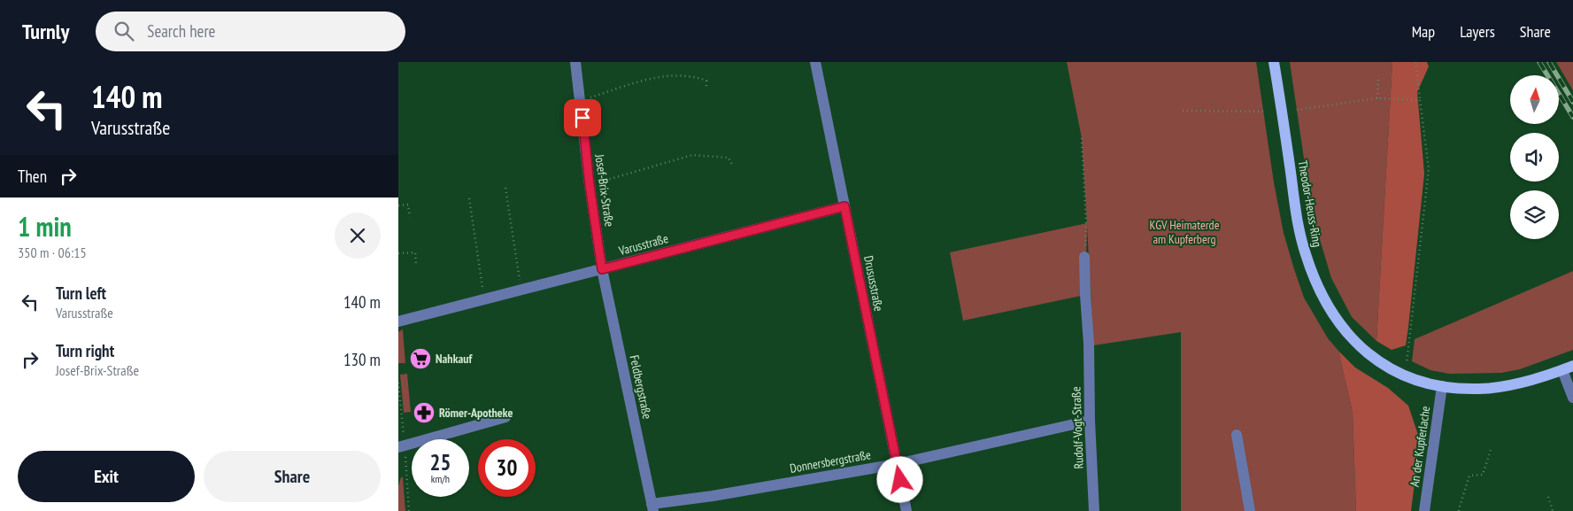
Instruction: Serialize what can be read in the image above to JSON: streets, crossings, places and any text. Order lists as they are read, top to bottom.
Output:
{
  "streets": {
    "main road": ["Theodor-Heuss-Ring"],
    "street": [
      "Josef-Brix-Straße",
      "Varusstraße",
      "Drususstraße",
      "Feldbergstraße",
      "Rudolf-Vogt-Straße",
      "An der Kupferlache",
      "Donnersbergstraße"
    ]
  },
  "crossings": [
    ["Josef-Brix-Straße", "Varusstraße"],
    ["Josef-Brix-Straße", "Feldbergstraße"],
    ["Theodor-Heuss-Ring", "An der Kupferlache"],
    ["Varusstraße", "Drususstraße"],
    ["Varusstraße", "Feldbergstraße"],
    ["Drususstraße", "Donnersbergstraße"],
    ["Feldbergstraße", "Donnersbergstraße"],
    ["Rudolf-Vogt-Straße", "Donnersbergstraße"]
  ],
  "parks": ["KGV Heimaterde am Kupferberg"],
  "places": {
    "supermarket": ["Nahkauf"],
    "pharmacy": ["Römer-Apotheke"]
  },
  "north": "top",
  "page": {
    "header": "Turnly",
    "search": "Search here",
    "nav": ["Map", "Layers", "Share"],
    "turn": ["140 m", "Varusstraße"],
    "then": "Then",
    "heading": ["1 min", "350 m · 06:15"],
    "list": [
      {
        "name": "Turn left",
        "note": "Varusstraße",
        "value": "140 m"
      },
      {
        "name": "Turn right",
        "note": "Josef-Brix-Straße",
        "value": "130 m"
      }
    ],
    "speed": "25 km/h",
    "limit": "30",
    "buttons": ["Exit", "Share"]
  }
}
